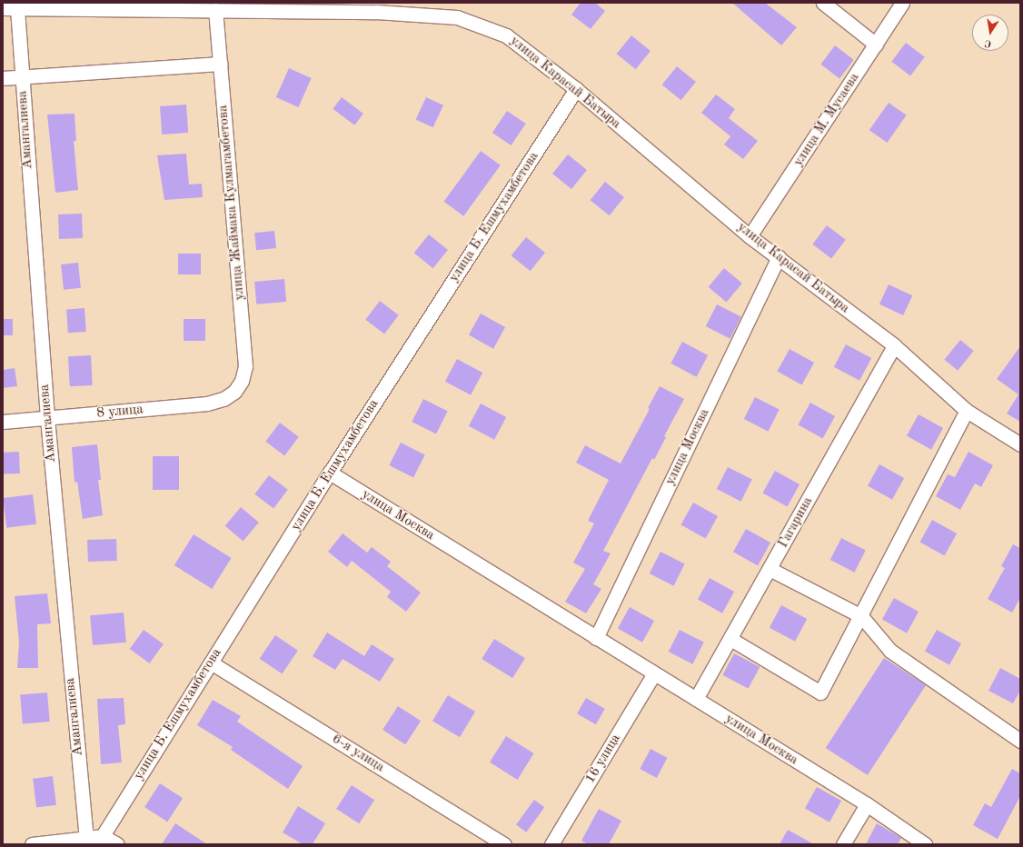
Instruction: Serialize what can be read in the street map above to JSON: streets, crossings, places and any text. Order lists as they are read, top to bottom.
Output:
{
  "streets": {
    "street": [
      "улица Карасай Батыра",
      "улица М. Мусаева",
      "Амангалиева",
      "улица Жаймака Кулмагамбетова",
      "улица Б. Ешмухамбетова",
      "8 улица",
      "улица Москва",
      "Гагарина",
      "6-я улица",
      "16 улица"
    ]
  },
  "crossings": [
    ["улица Карасай Батыра", "улица М. Мусаева"],
    ["улица Карасай Батыра", "Амангалиева"],
    ["улица Карасай Батыра", "улица Жаймака Кулмагамбетова"],
    ["улица Карасай Батыра", "улица Б. Ешмухамбетова"],
    ["улица Карасай Батыра", "улица Москва"],
    ["улица Карасай Батыра", "Гагарина"],
    ["Амангалиева", "улица Б. Ешмухамбетова"],
    ["Амангалиева", "8 улица"],
    ["улица Жаймака Кулмагамбетова", "8 улица"],
    ["улица Б. Ешмухамбетова", "улица Москва"],
    ["улица Б. Ешмухамбетова", "6-я улица"],
    ["улица Москва", "Гагарина"],
    ["улица Москва", "16 улица"]
  ],
  "north": "bottom"
}
